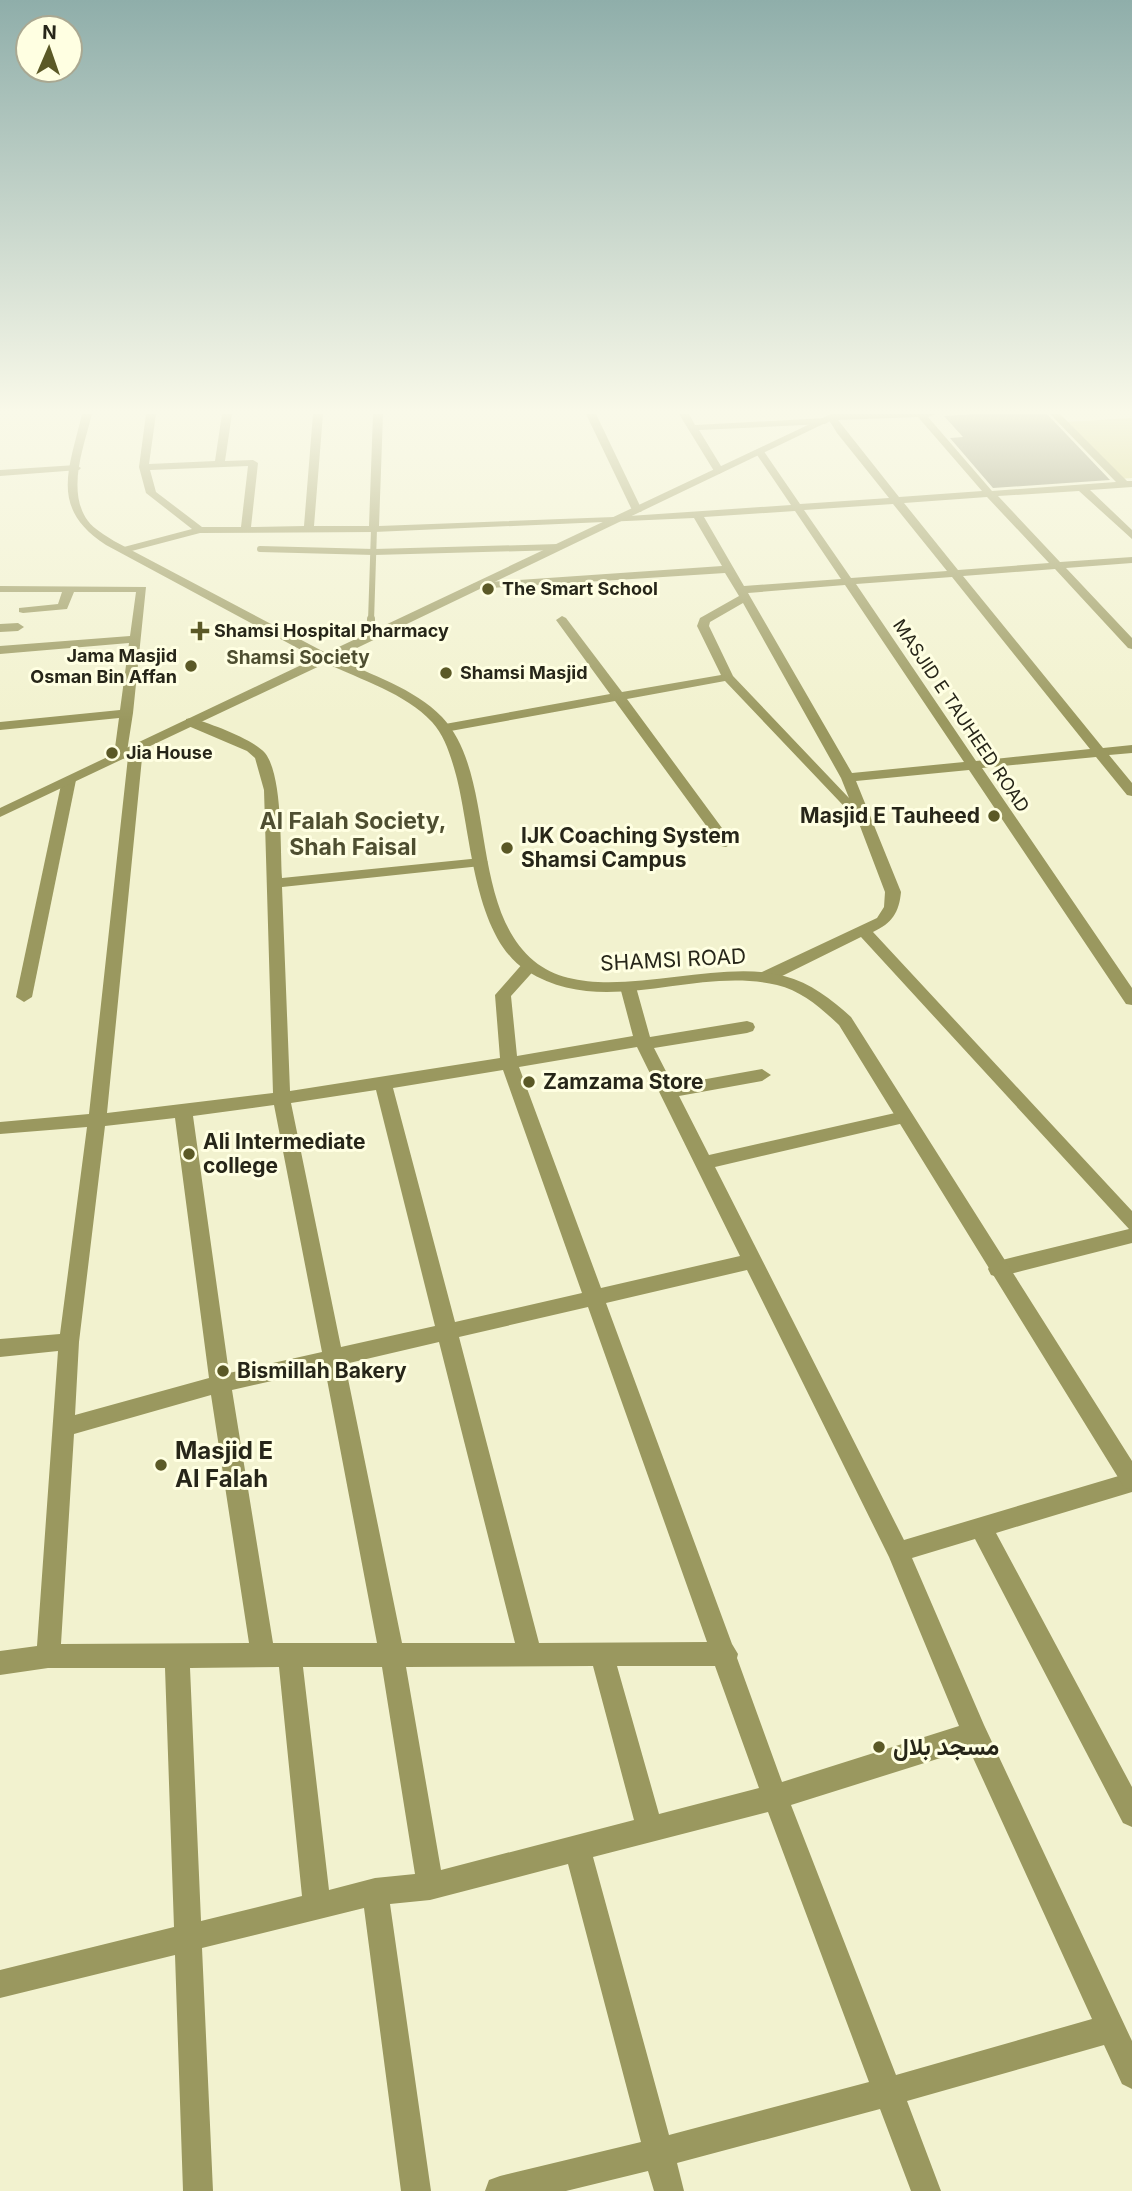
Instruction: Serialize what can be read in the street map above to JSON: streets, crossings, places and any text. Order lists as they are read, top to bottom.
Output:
{
  "streets": {
    "street": ["MASJID E TAUHEED ROAD", "SHAMSI ROAD"]
  },
  "districts": ["Shamsi Society", "Al Falah Society, Shah Faisal"],
  "places": {
    "other": [
      "The Smart School",
      "Jama Masjid Osman Bin Affan",
      "Shamsi Masjid",
      "Jia House",
      "Masjid E Tauheed",
      "IJK Coaching System Shamsi Campus",
      "Zamzama Store",
      "Ali Intermediate college",
      "Bismillah Bakery",
      "Masjid E Al Falah",
      "مسجد بلال"
    ],
    "health": ["Shamsi Hospital Pharmacy"]
  },
  "north": "top"
}
